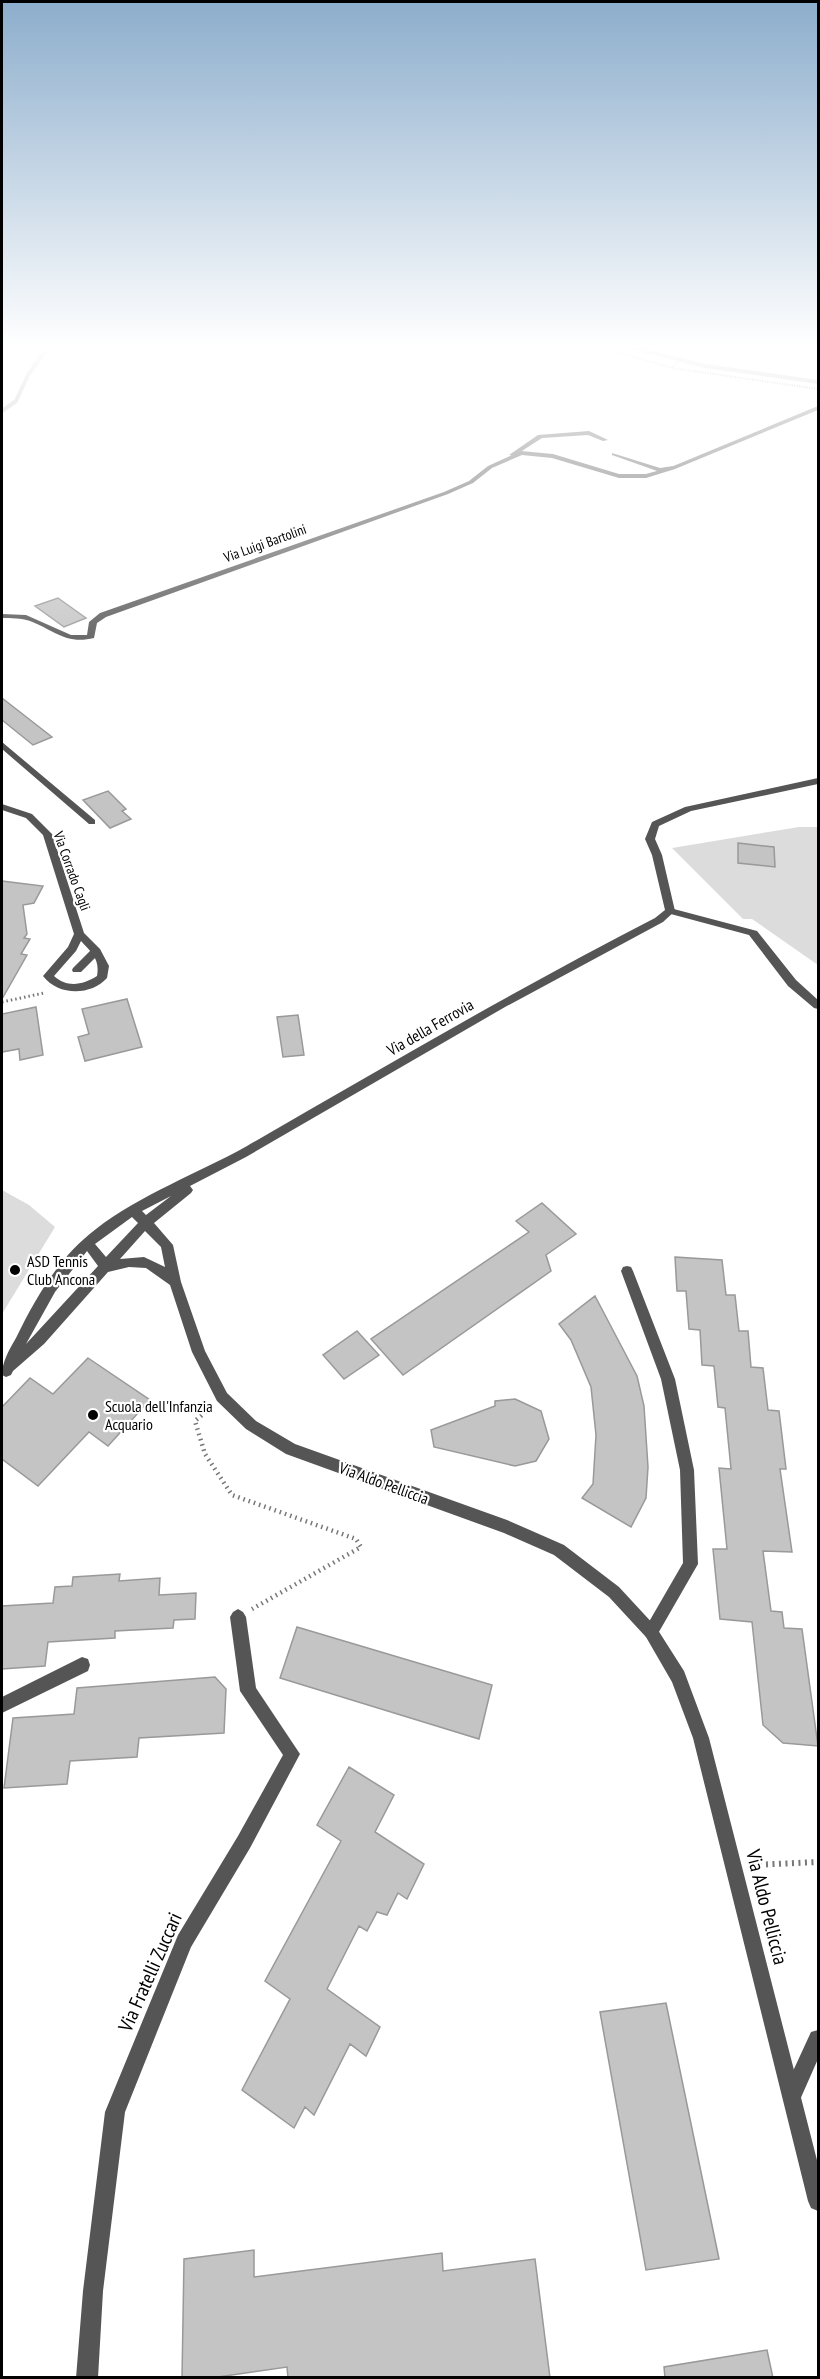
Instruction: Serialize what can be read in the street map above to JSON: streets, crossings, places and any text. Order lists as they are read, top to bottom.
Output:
{
  "streets": {
    "street": [
      "Via Luigi Bartolini",
      "Via Corrado Cagli",
      "Via della Ferrovia",
      "Via Aldo Pelliccia",
      "Via Fratelli Zuccari"
    ]
  },
  "crossings": [
    ["Via della Ferrovia", "Via Aldo Pelliccia"]
  ],
  "places": ["ASD Tennis Club Ancona", "Scuola dell'Infanzia Acquario"]
}
